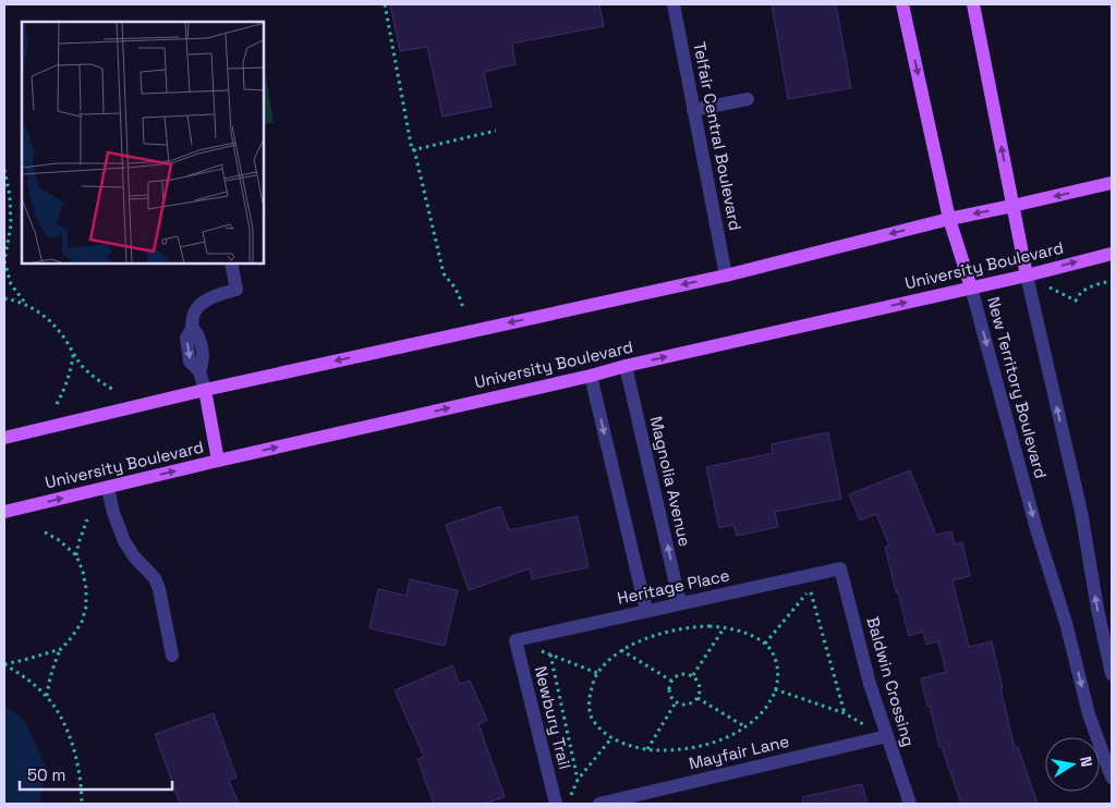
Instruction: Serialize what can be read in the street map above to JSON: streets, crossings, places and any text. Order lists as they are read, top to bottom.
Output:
{
  "streets": {
    "main road": ["University Boulevard", "New Territory Boulevard"],
    "street": [
      "Telfair Central Boulevard",
      "Magnolia Avenue",
      "Heritage Place",
      "Baldwin Crossing",
      "Newbury Trail",
      "Mayfair Lane"
    ]
  },
  "crossings": [
    ["University Boulevard", "New Territory Boulevard"],
    ["University Boulevard", "Magnolia Avenue"],
    ["Magnolia Avenue", "Heritage Place"],
    ["Heritage Place", "Baldwin Crossing"],
    ["Heritage Place", "Newbury Trail"],
    ["Baldwin Crossing", "Mayfair Lane"]
  ],
  "scale_bar": "50 m",
  "north": "right"
}
